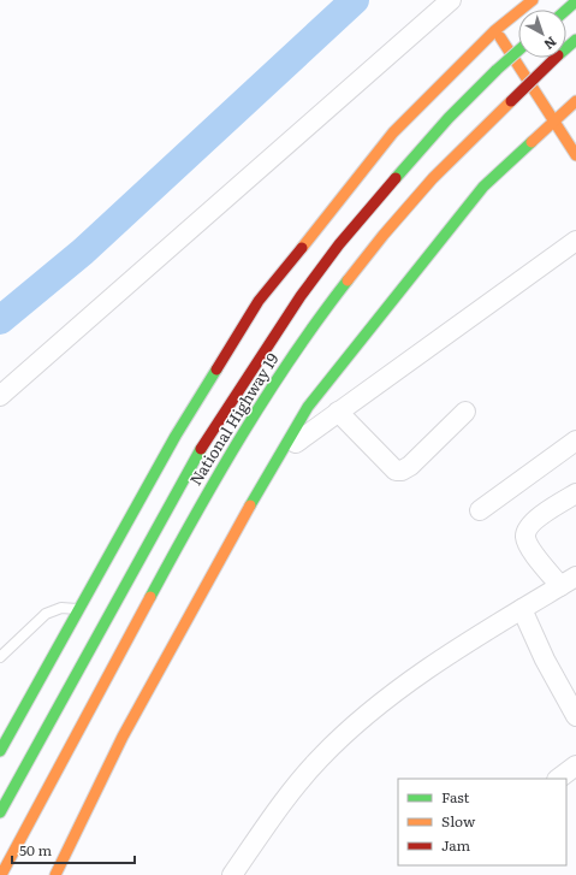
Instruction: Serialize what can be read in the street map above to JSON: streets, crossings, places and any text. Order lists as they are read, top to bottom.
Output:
{
  "streets": {
    "main road": ["National Highway 19"]
  },
  "legend": ["Fast", "Slow", "Jam"],
  "scale_bar": "50 m",
  "north": "bottom right"
}
